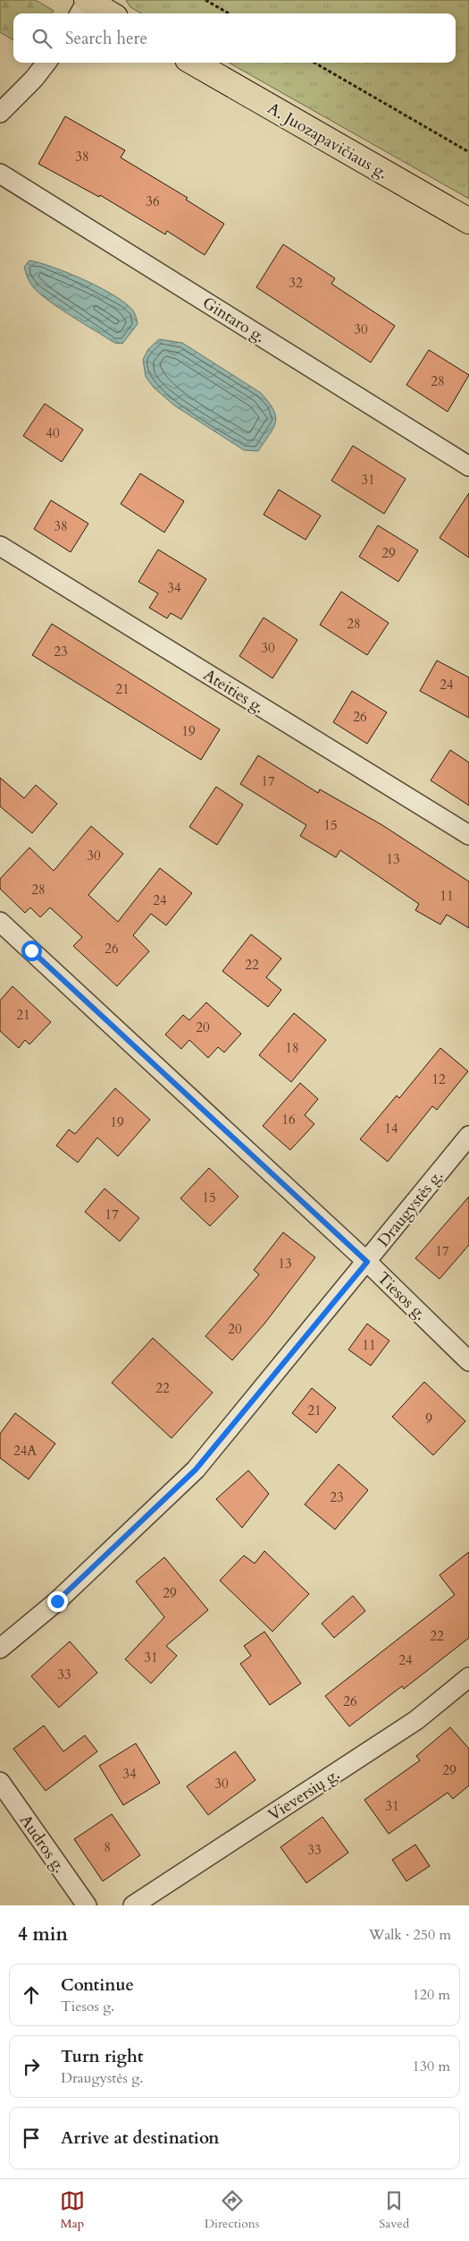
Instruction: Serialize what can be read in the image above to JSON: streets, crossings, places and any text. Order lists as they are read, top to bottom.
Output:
{
  "streets": {
    "main road": ["A. Juozapavičiaus g."],
    "street": [
      "Gintaro g.",
      "Ateities g.",
      "Draugystės g.",
      "Tiesos g.",
      "Vieversių g.",
      "Audros g."
    ]
  },
  "crossings": [
    ["Draugystės g.", "Tiesos g."]
  ],
  "house_numbers": [
    "38",
    "36",
    "32",
    "30",
    "28",
    "40",
    "31",
    "38",
    "29",
    "34",
    "28",
    "30",
    "23",
    "24",
    "21",
    "26",
    "19",
    "17",
    "15",
    "30",
    "13",
    "28",
    "11",
    "24",
    "26",
    "22",
    "21",
    "20",
    "18",
    "12",
    "16",
    "19",
    "14",
    "15",
    "17",
    "17",
    "13",
    "20",
    "11",
    "22",
    "21",
    "9",
    "24A",
    "23",
    "29",
    "22",
    "31",
    "24",
    "33",
    "26",
    "29",
    "34",
    "30",
    "31",
    "8",
    "33"
  ],
  "page": {
    "search": "Search here",
    "heading": ["4 min", "Walk · 250 m"],
    "list": [
      ["Continue", "Tiesos g.", "120 m"],
      ["Turn right", "Draugystės g.", "130 m"],
      "Arrive at destination"
    ],
    "nav": ["Map", "Directions", "Saved"]
  }
}
